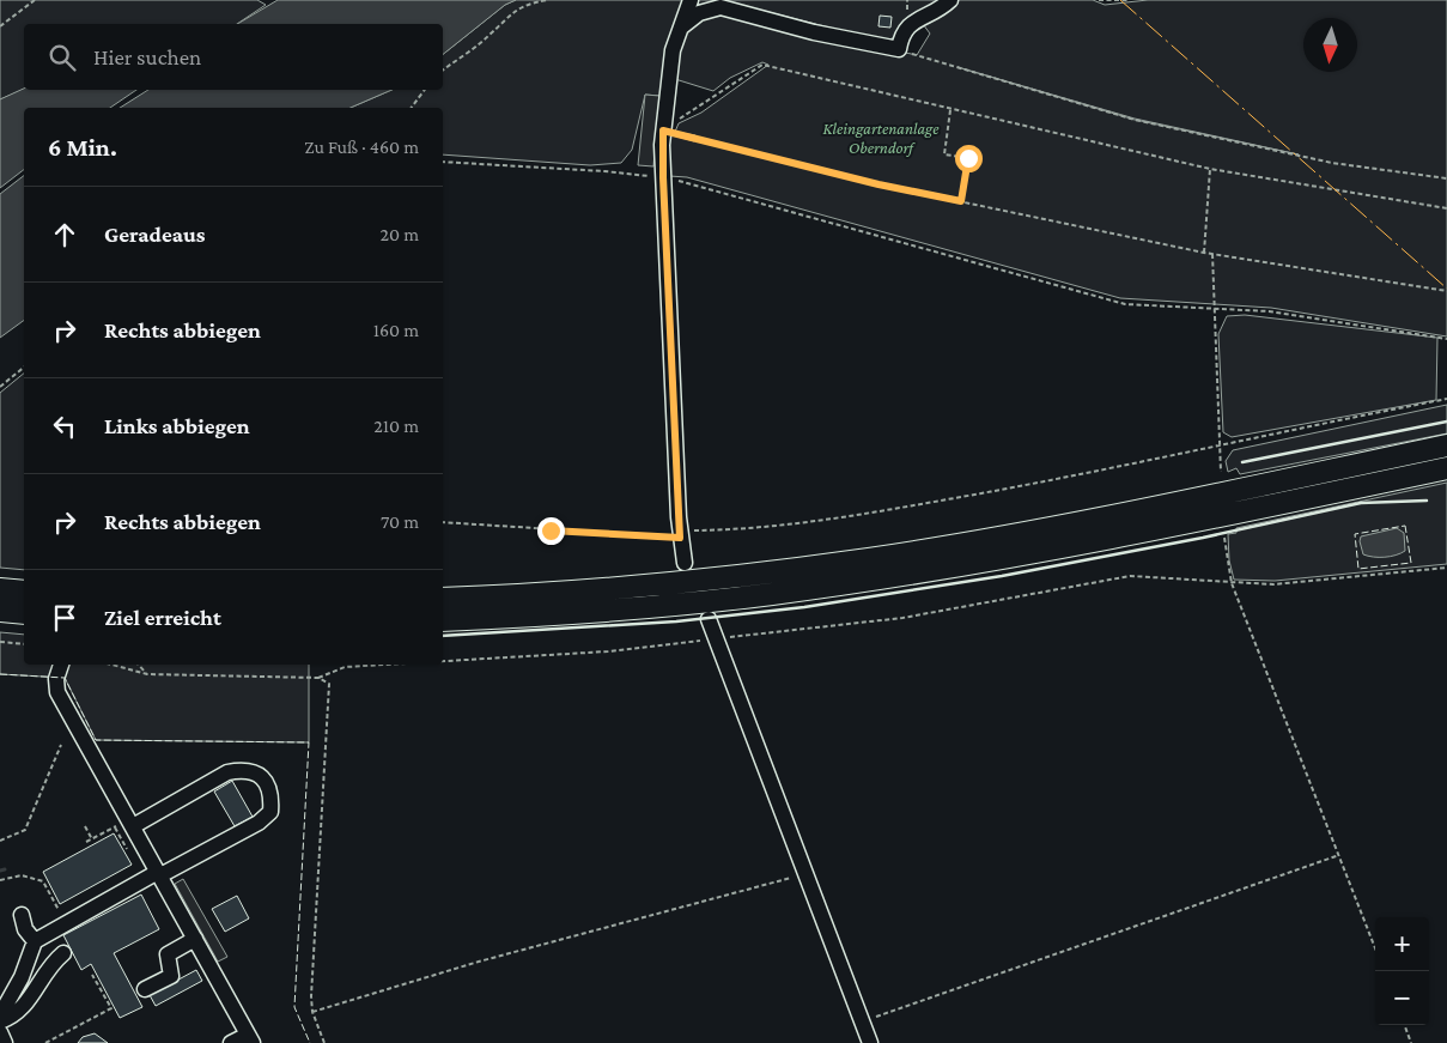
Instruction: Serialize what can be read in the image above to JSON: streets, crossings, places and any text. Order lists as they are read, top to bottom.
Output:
{
  "parks": ["Kleingartenanlage Oberndorf"],
  "north": "bottom",
  "page": {
    "search": "Hier suchen",
    "heading": ["6 Min.", "Zu Fuß · 460 m"],
    "list": [
      ["Geradeaus", "20 m"],
      ["Rechts abbiegen", "160 m"],
      ["Links abbiegen", "210 m"],
      ["Rechts abbiegen", "70 m"],
      "Ziel erreicht"
    ],
    "map_buttons": ["+", "−"]
  }
}
